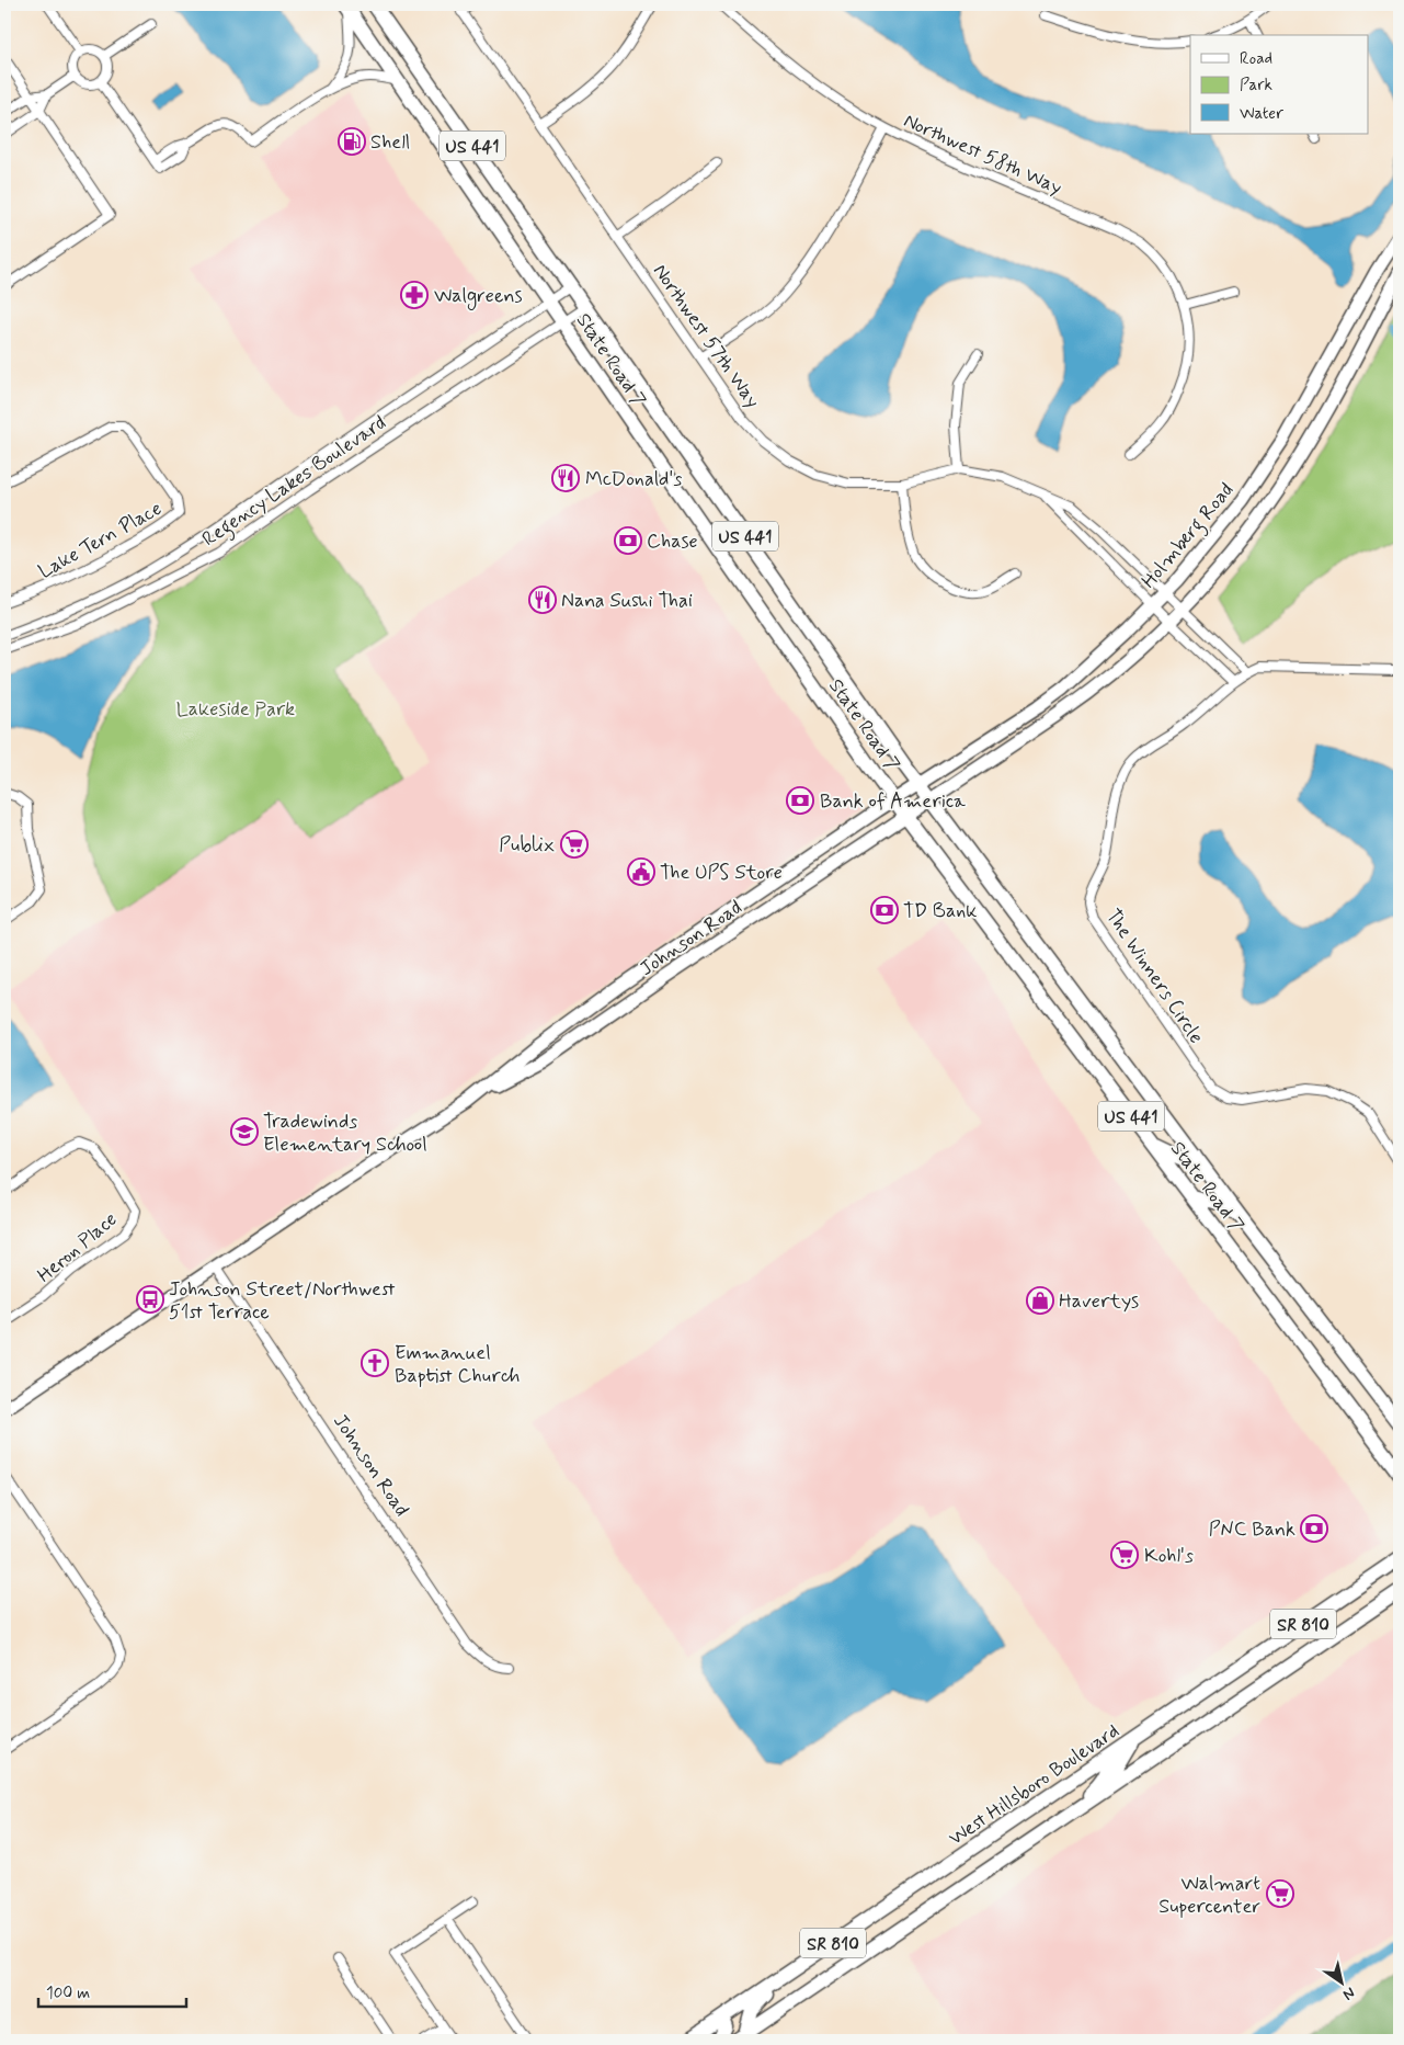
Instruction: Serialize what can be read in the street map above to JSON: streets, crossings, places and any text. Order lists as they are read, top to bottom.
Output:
{
  "streets": {
    "main road": [
      "US 441",
      "State Road 7",
      "SR 810",
      "West Hillsboro Boulevard"
    ],
    "street": [
      "Northwest 58th Way",
      "Northwest 57th Way",
      "Regency Lakes Boulevard",
      "Holmberg Road",
      "Lake Tern Place",
      "Johnson Road",
      "The Winners Circle",
      "Heron Place"
    ]
  },
  "crossings": [
    ["Northwest 57th Way", "Holmberg Road"],
    ["Northwest 57th Way", "The Winners Circle"],
    ["State Road 7", "Regency Lakes Boulevard"],
    ["State Road 7", "Holmberg Road"],
    ["State Road 7", "Johnson Road"],
    ["Holmberg Road", "Johnson Road"]
  ],
  "parks": ["Lakeside Park"],
  "places": {
    "fuel station": ["Shell"],
    "pharmacy": ["Walgreens"],
    "restaurant": ["McDonald's", "Nana Sushi Thai"],
    "bank": [
      "Chase",
      "Bank of America",
      "TD Bank",
      "PNC Bank"
    ],
    "supermarket": ["Publix", "Kohl's", "Walmart Supercenter"],
    "public building": ["The UPS Store"],
    "school or university": ["Tradewinds Elementary School"],
    "bus stop": ["Johnson Street/Northwest 51st Terrace"],
    "shop": ["Havertys"],
    "church": ["Emmanuel Baptist Church"]
  },
  "legend": ["Road", "Park", "Water"],
  "scale_bar": "100 m",
  "north": "bottom right"
}
